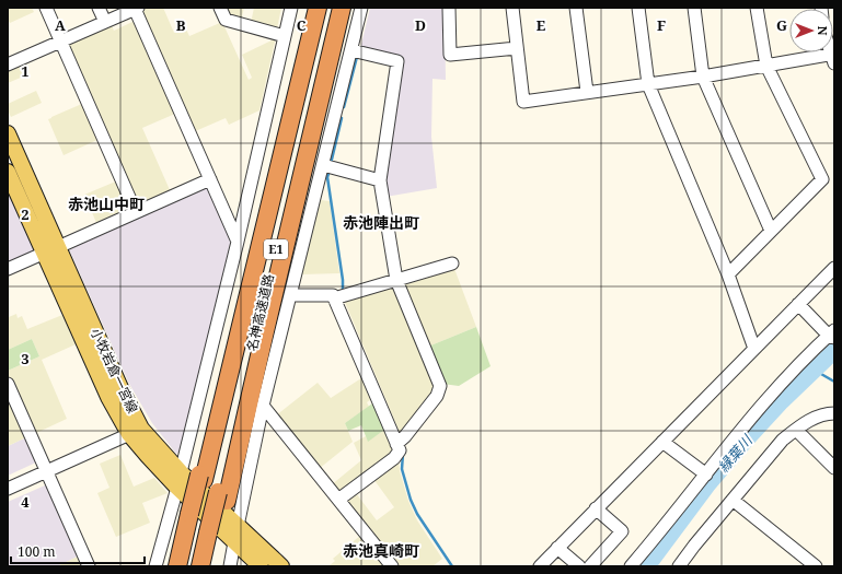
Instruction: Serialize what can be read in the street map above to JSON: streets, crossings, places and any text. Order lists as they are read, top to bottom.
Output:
{
  "streets": {
    "highway": ["E1", "名神高速道路"],
    "main road": ["小牧岩倉一宮線"]
  },
  "districts": ["赤池山中町", "赤池陣出町", "赤池真崎町"],
  "water": ["縁葉川"],
  "scale_bar": "100 m",
  "north": "right",
  "grid": {
    "columns": [
      "A",
      "B",
      "C",
      "D",
      "E",
      "F",
      "G"
    ],
    "rows": [
      "1",
      "2",
      "3",
      "4"
    ]
  }
}
